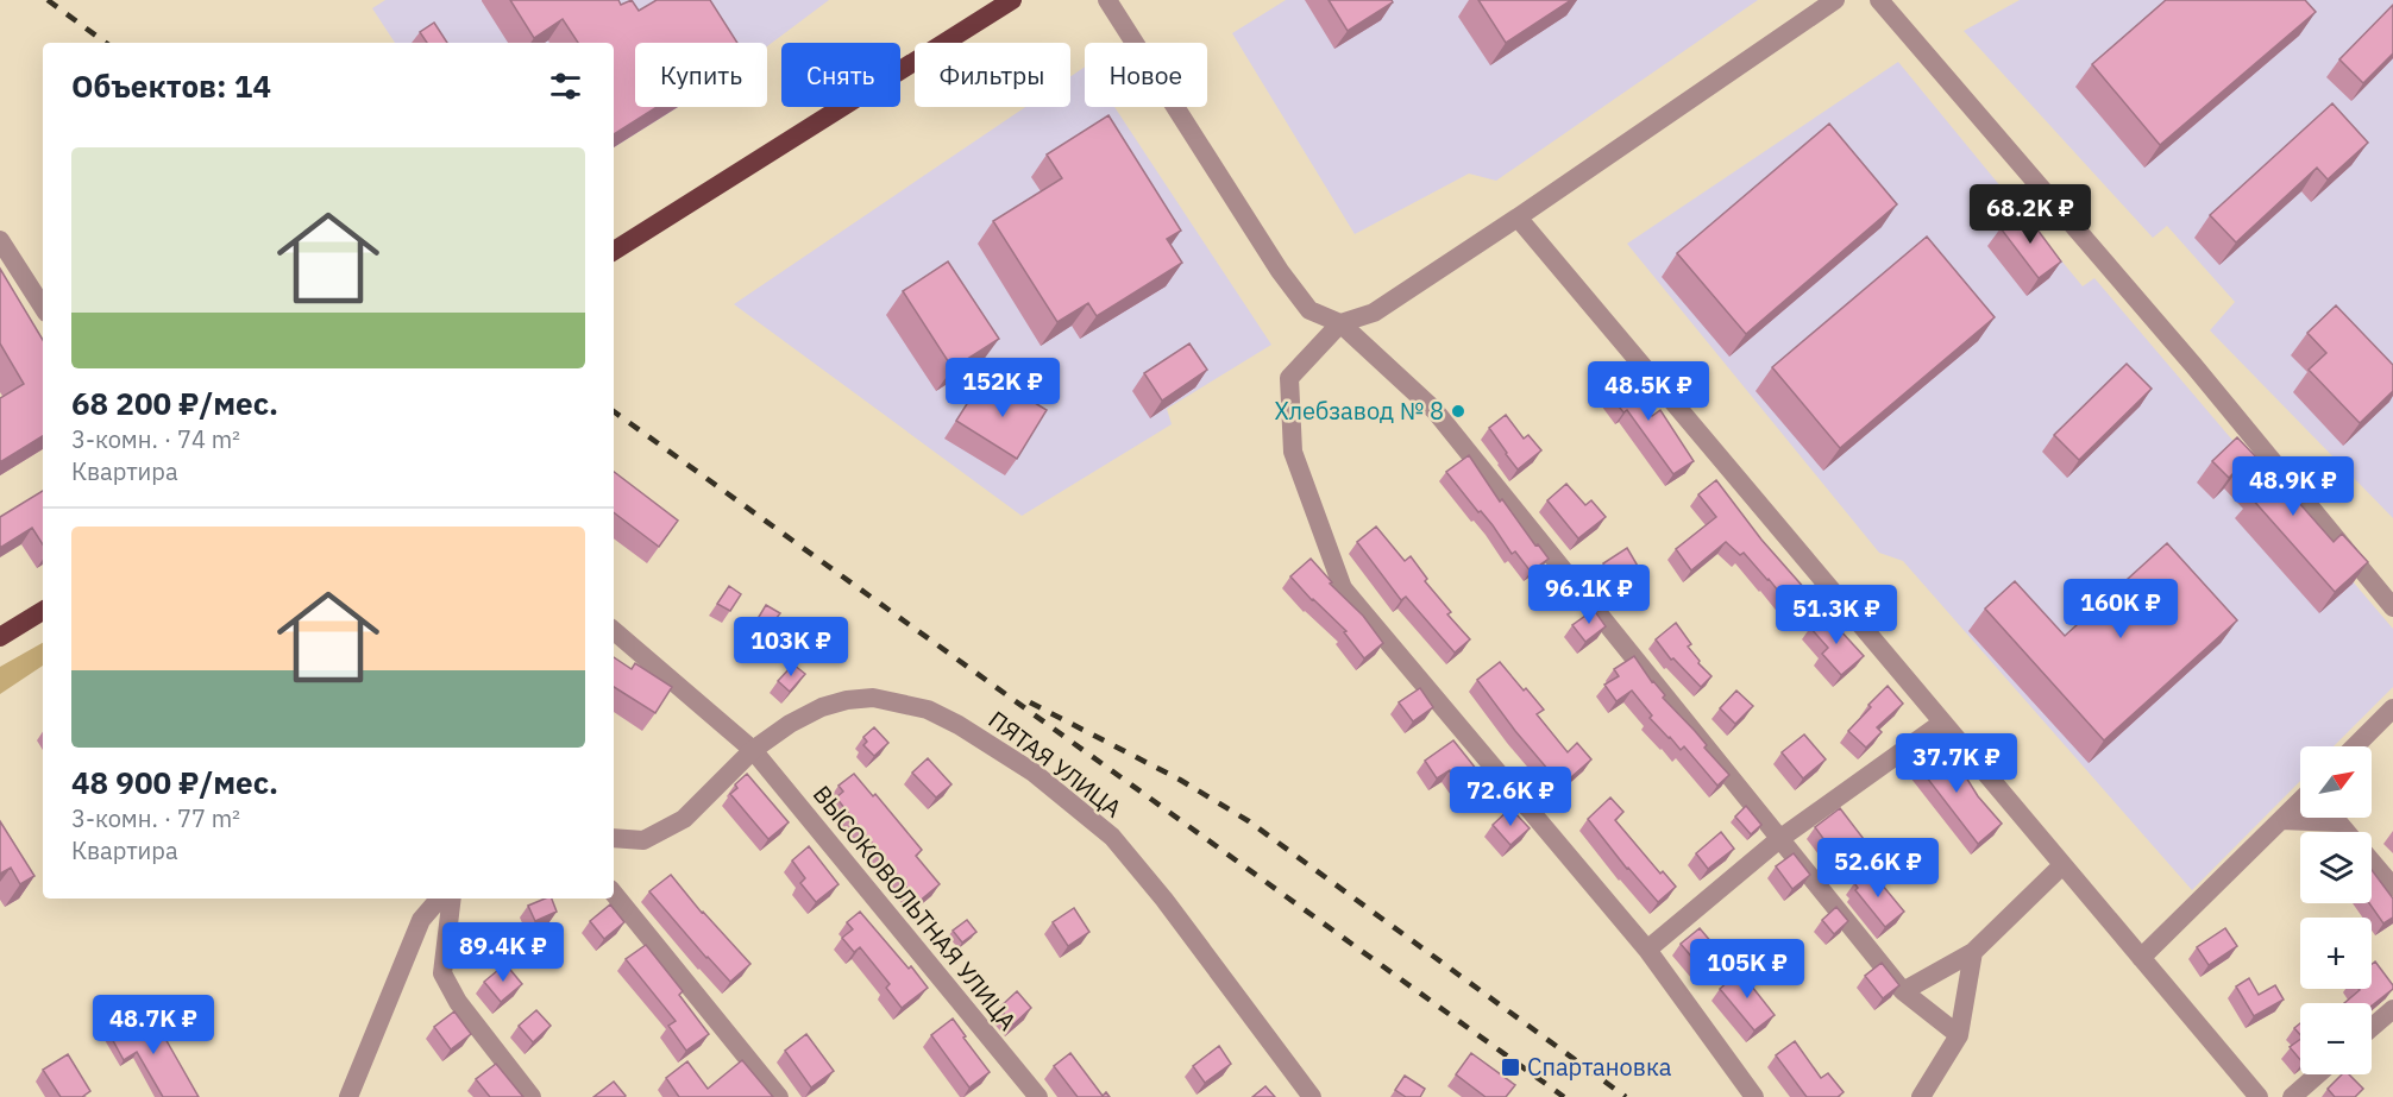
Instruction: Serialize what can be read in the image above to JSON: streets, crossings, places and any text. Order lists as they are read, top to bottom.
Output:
{
  "streets": {
    "street": ["ПЯТАЯ УЛИЦА", "ВЫСОКОВОЛЬТНАЯ УЛИЦА"]
  },
  "crossings": [
    ["ПЯТАЯ УЛИЦА", "ВЫСОКОВОЛЬТНАЯ УЛИЦА"]
  ],
  "places": {
    "other": ["Хлебзавод № 8"],
    "transit": ["Спартановка"]
  },
  "north": "top right",
  "page": {
    "chip": [
      "Купить",
      "Снять",
      "Фильтры",
      "Новое"
    ],
    "heading": "Объектов: 14",
    "list": [
      {
        "name": "68 200 ₽/мес.",
        "note": "3-комн. · 74 m² · Квартира"
      },
      {
        "name": "48 900 ₽/мес.",
        "note": "3-комн. · 77 m² · Квартира"
      }
    ],
    "price": [
      "68.2K ₽",
      "152K ₽",
      "48.5K ₽",
      "48.9K ₽",
      "96.1K ₽",
      "160K ₽",
      "51.3K ₽",
      "103K ₽",
      "37.7K ₽",
      "72.6K ₽",
      "52.6K ₽",
      "89.4K ₽",
      "105K ₽",
      "48.7K ₽"
    ],
    "map_buttons": ["+", "−"]
  }
}
